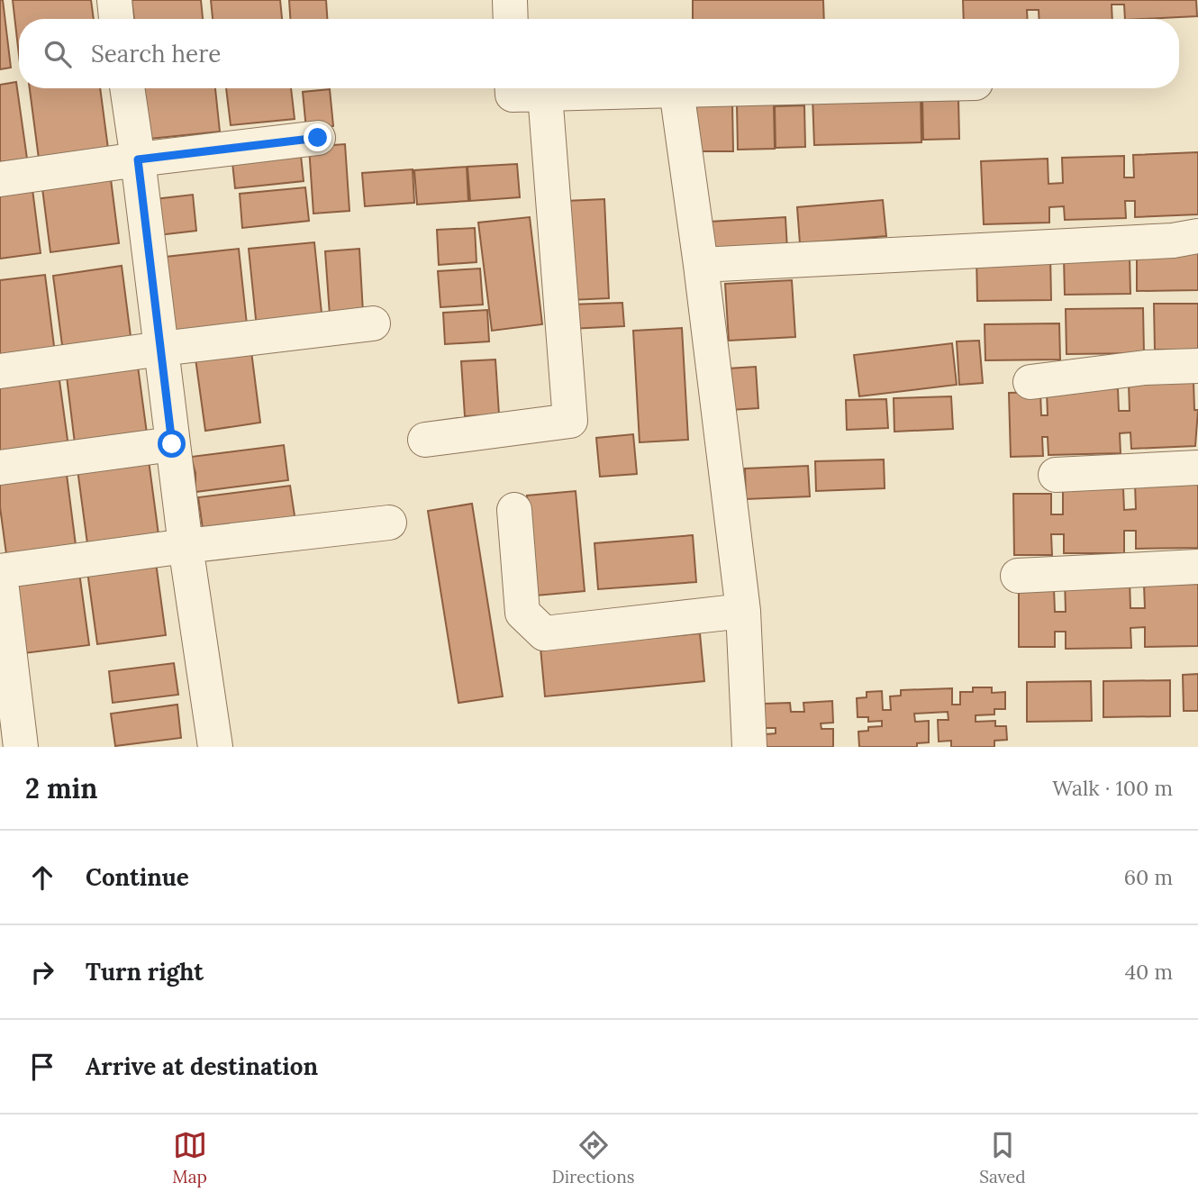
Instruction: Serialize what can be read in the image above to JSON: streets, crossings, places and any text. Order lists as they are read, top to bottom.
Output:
{
  "page": {
    "search": "Search here",
    "heading": ["2 min", "Walk · 100 m"],
    "list": [
      ["Continue", "60 m"],
      ["Turn right", "40 m"],
      "Arrive at destination"
    ],
    "nav": ["Map", "Directions", "Saved"]
  }
}
